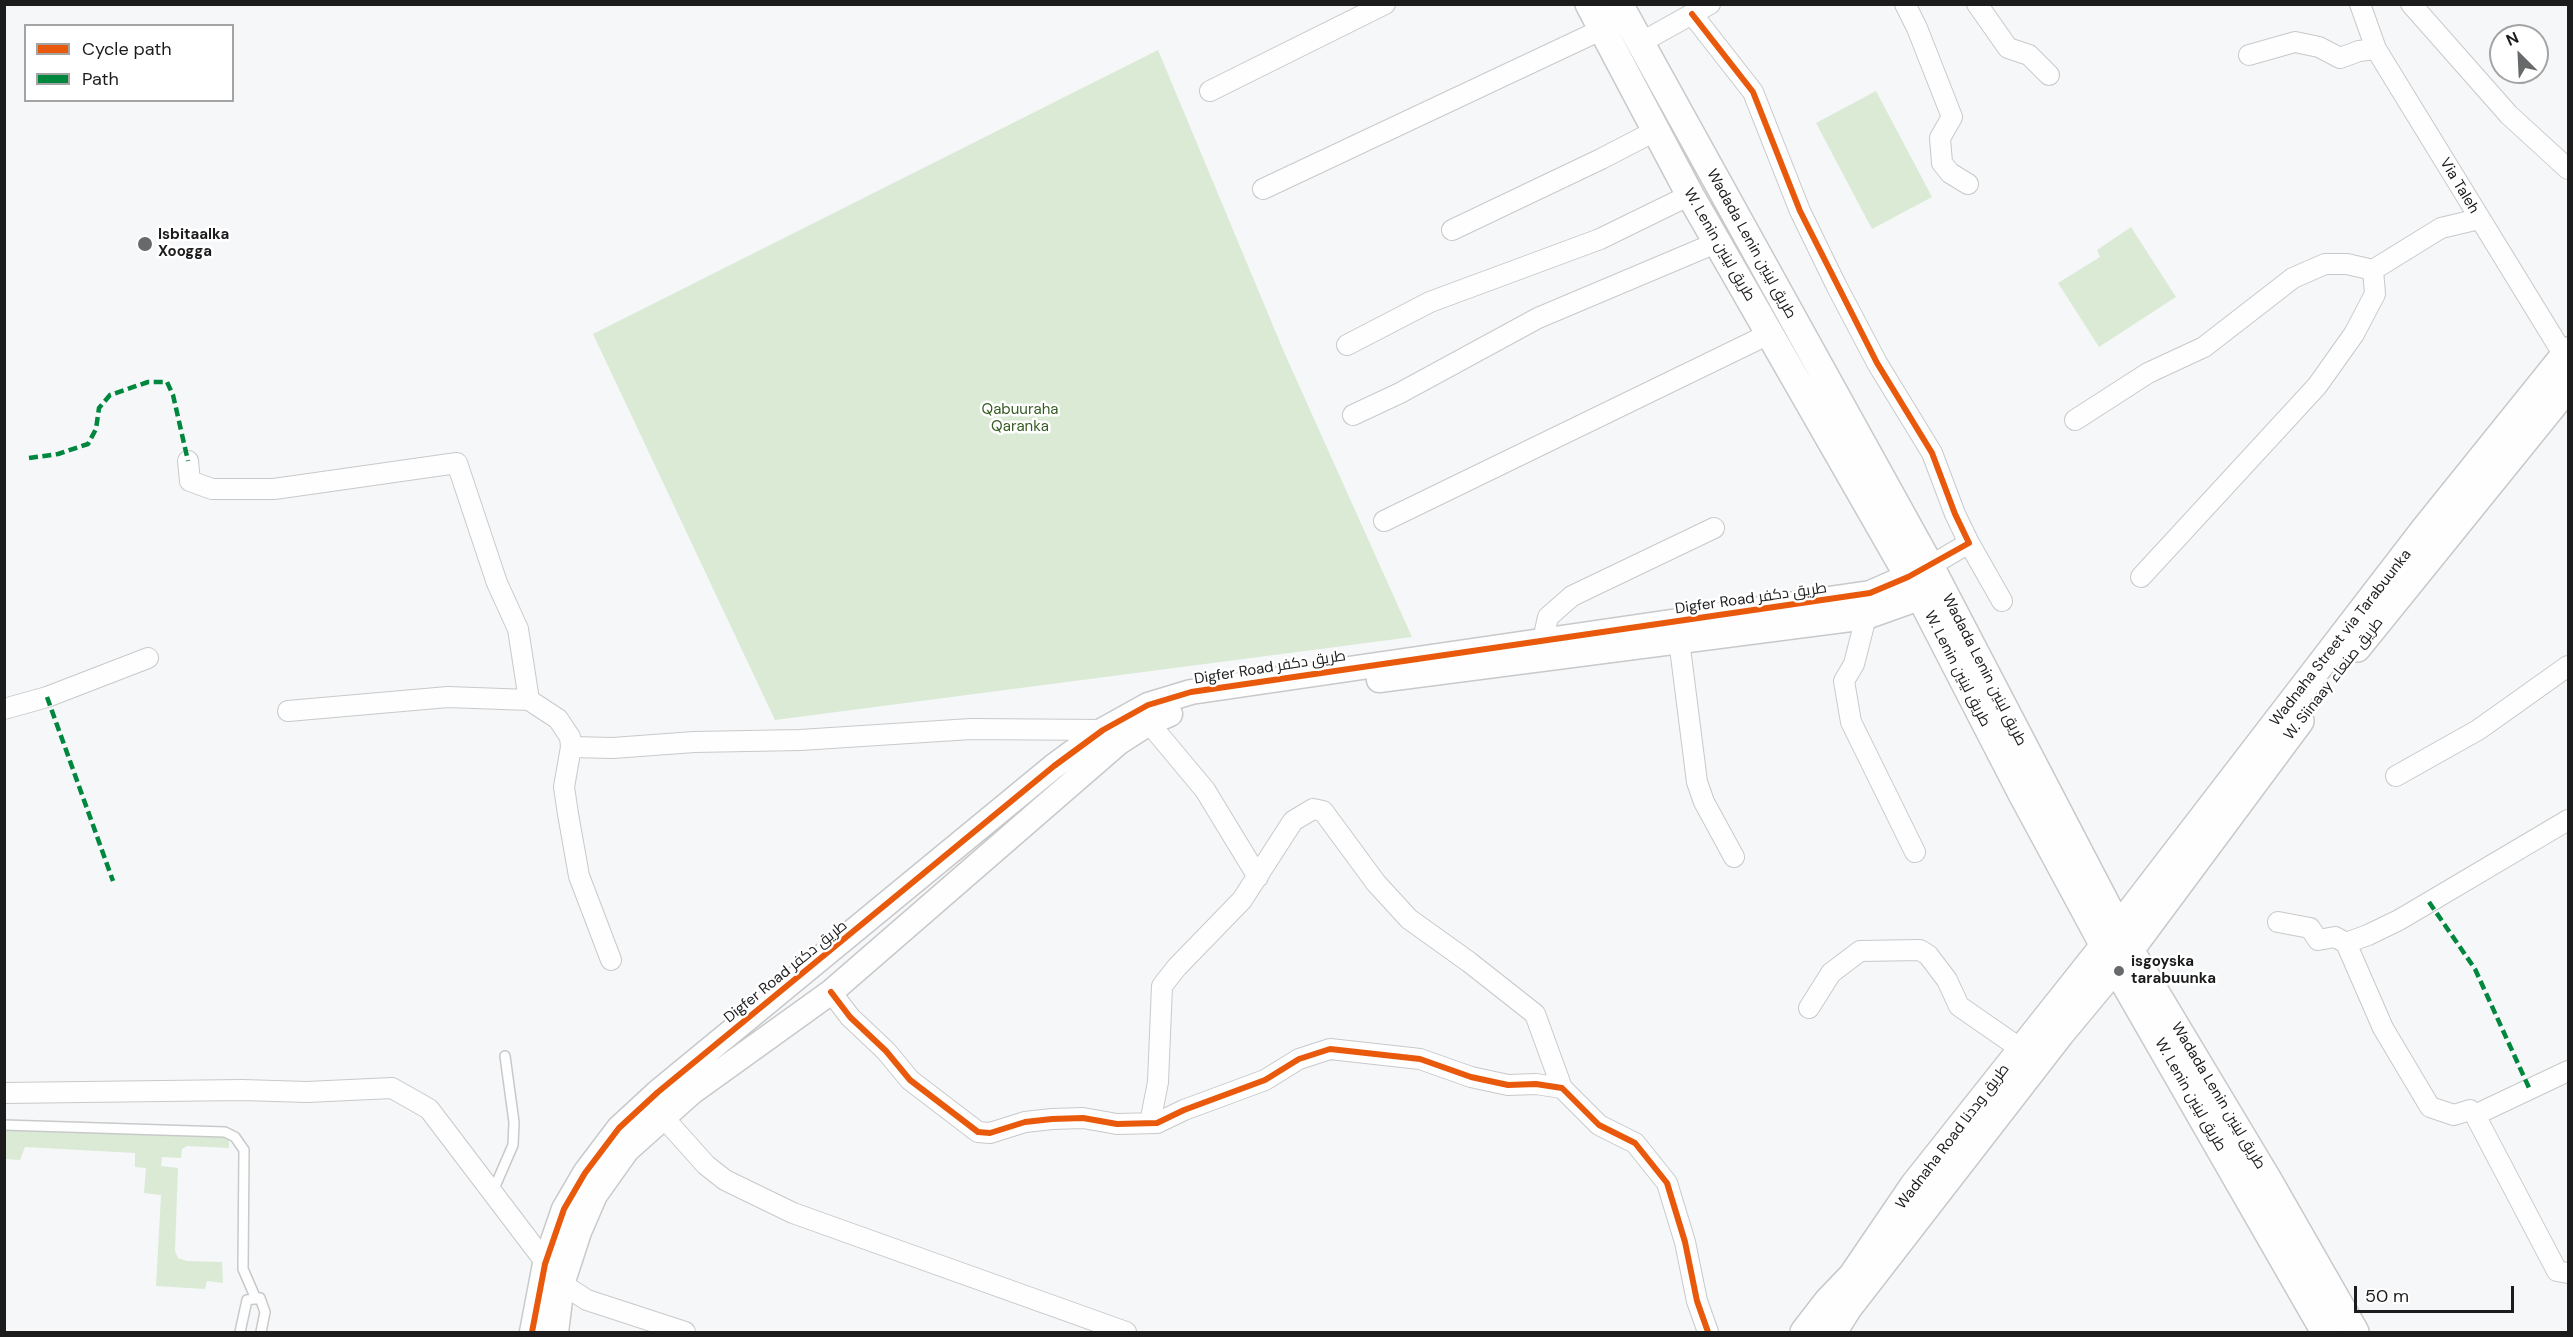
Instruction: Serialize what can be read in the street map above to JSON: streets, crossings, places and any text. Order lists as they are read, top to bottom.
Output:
{
  "streets": {
    "main road": [
      "Wadada Lenin طريق لينين",
      "W. Lenin طريق لينين",
      "Wadnaha Street via Tarabuunka",
      "W. Siinaay طريق صنعاء",
      "Wadnaha Road طريق وددنا"
    ],
    "street": ["Via Taleh", "Digfer Road طريق دكفر"]
  },
  "crossings": [
    ["Via Taleh", "Wadnaha Street via Tarabuunka"],
    ["Wadada Lenin طريق لينين", "W. Lenin طريق لينين"],
    ["Wadada Lenin طريق لينين", "Digfer Road طريق دكفر"],
    ["Wadada Lenin طريق لينين", "W. Siinaay طريق صنعاء"],
    ["Wadada Lenin طريق لينين", "Wadnaha Road طريق وددنا"],
    ["W. Lenin طريق لينين", "Digfer Road طريق دكفر"],
    ["W. Lenin طريق لينين", "W. Siinaay طريق صنعاء"],
    ["W. Lenin طريق لينين", "Wadnaha Road طريق وددنا"],
    ["Wadnaha Street via Tarabuunka", "W. Siinaay طريق صنعاء"],
    ["W. Siinaay طريق صنعاء", "Wadnaha Road طريق وددنا"]
  ],
  "parks": ["Qabuuraha Qaranka"],
  "places": ["Isbitaalka Xoogga", "isgoyska tarabuunka"],
  "legend": ["Cycle path", "Path"],
  "scale_bar": "50 m",
  "north": "top left"
}
